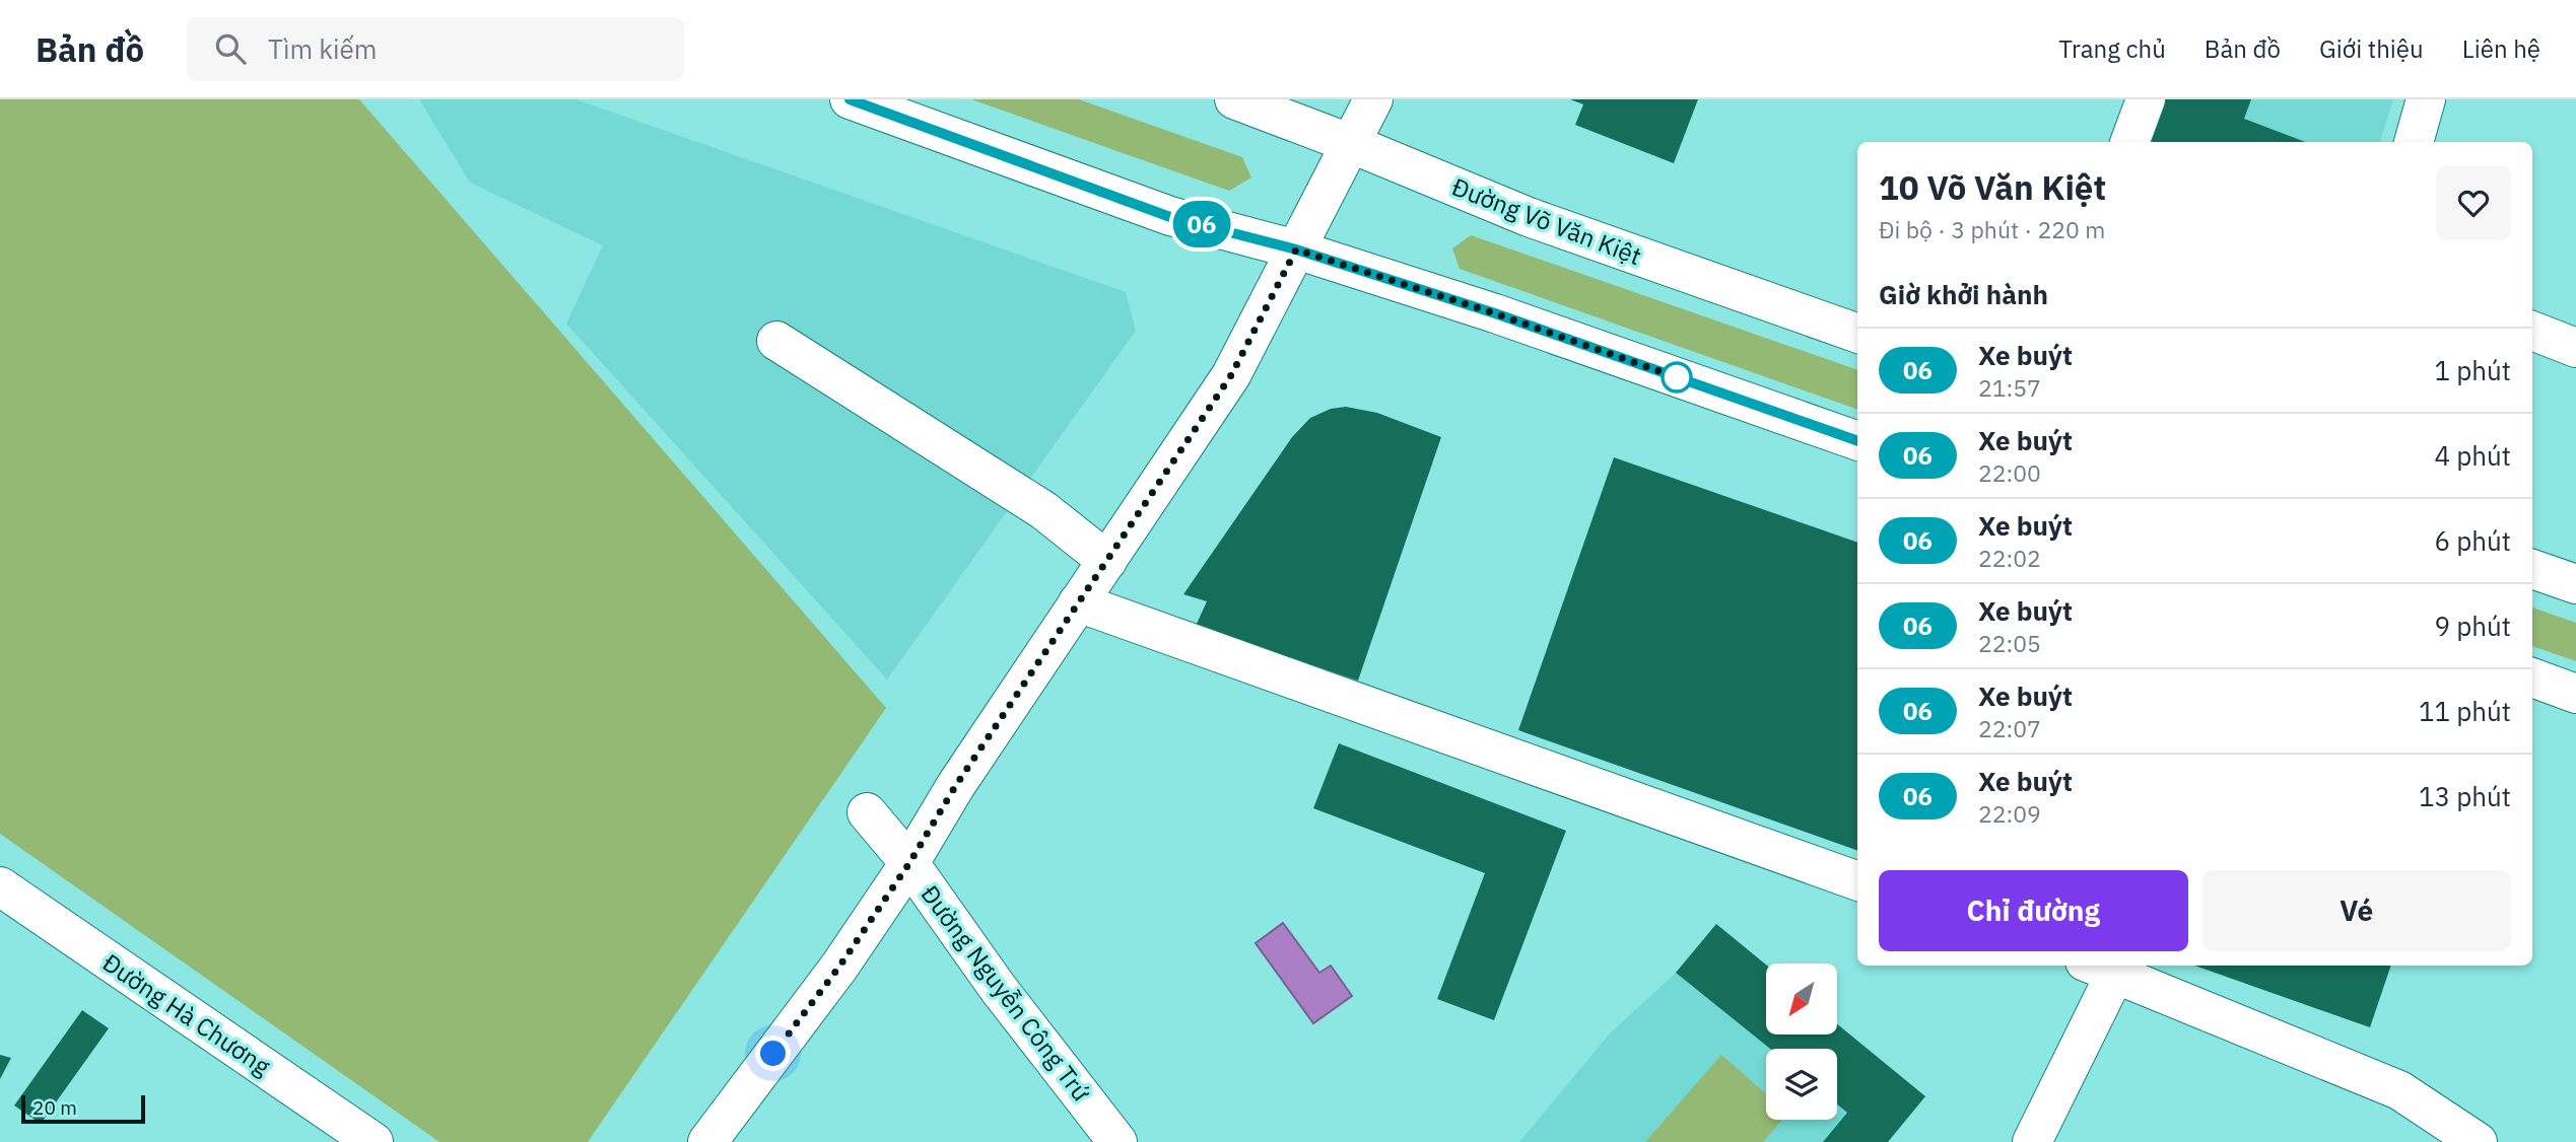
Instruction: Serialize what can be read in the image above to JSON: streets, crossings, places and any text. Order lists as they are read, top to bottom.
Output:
{
  "streets": {
    "street": ["Đường Võ Văn Kiệt", "Đường Nguyễn Công Trứ", "Đường Hà Chương"]
  },
  "lines": ["bus line 06"],
  "scale_bar": "20 m",
  "north": "bottom left",
  "page": {
    "header": "Bản đồ",
    "search": "Tìm kiếm",
    "nav": [
      "Trang chủ",
      "Bản đồ",
      "Giới thiệu",
      "Liên hệ"
    ],
    "on_map": "06",
    "heading": [
      ["10 Võ Văn Kiệt", "Đi bộ · 3 phút · 220 m"],
      "Giờ khởi hành"
    ],
    "list": [
      {
        "mark": "06",
        "name": "Xe buýt",
        "note": "21:57",
        "value": "1 phút"
      },
      {
        "mark": "06",
        "name": "Xe buýt",
        "note": "22:00",
        "value": "4 phút"
      },
      {
        "mark": "06",
        "name": "Xe buýt",
        "note": "22:02",
        "value": "6 phút"
      },
      {
        "mark": "06",
        "name": "Xe buýt",
        "note": "22:05",
        "value": "9 phút"
      },
      {
        "mark": "06",
        "name": "Xe buýt",
        "note": "22:07",
        "value": "11 phút"
      },
      {
        "mark": "06",
        "name": "Xe buýt",
        "note": "22:09",
        "value": "13 phút"
      }
    ],
    "buttons": ["Chỉ đường", "Vé"],
    "scale": "20 m"
  }
}
